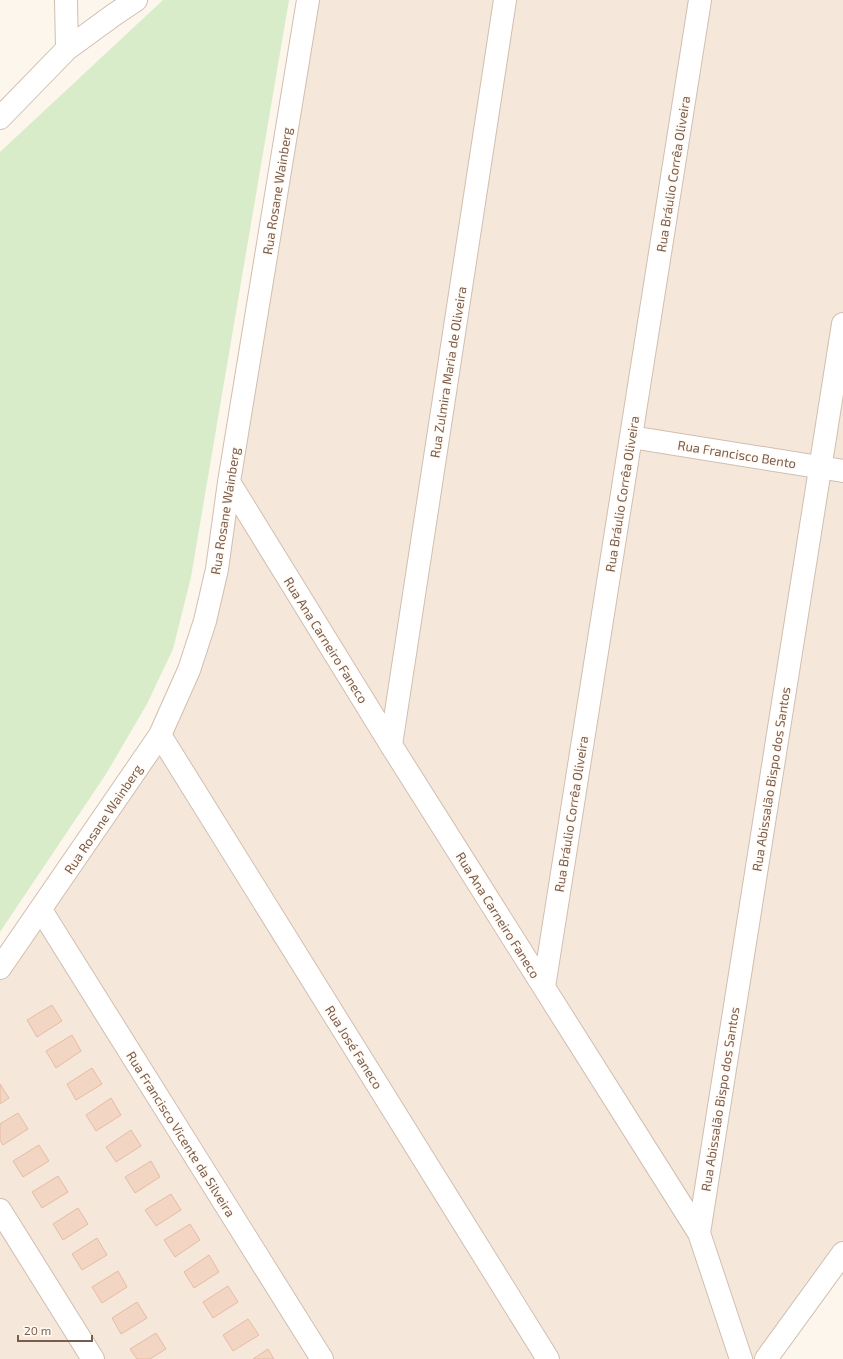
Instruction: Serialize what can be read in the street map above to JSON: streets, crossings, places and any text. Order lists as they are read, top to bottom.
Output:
{
  "streets": {
    "street": [
      "Rua Bráulio Corrêa Oliveira",
      "Rua Rosane Wainberg",
      "Rua Zulmira Maria de Oliveira",
      "Rua Francisco Bento",
      "Rua Ana Carneiro Faneco",
      "Rua Abissalão Bispo dos Santos",
      "Rua José Faneco",
      "Rua Francisco Vicente da Silveira"
    ]
  },
  "crossings": [
    ["Rua Bráulio Corrêa Oliveira", "Rua Francisco Bento"],
    ["Rua Bráulio Corrêa Oliveira", "Rua Ana Carneiro Faneco"],
    ["Rua Rosane Wainberg", "Rua Ana Carneiro Faneco"],
    ["Rua Rosane Wainberg", "Rua José Faneco"],
    ["Rua Rosane Wainberg", "Rua Francisco Vicente da Silveira"],
    ["Rua Zulmira Maria de Oliveira", "Rua Ana Carneiro Faneco"],
    ["Rua Francisco Bento", "Rua Abissalão Bispo dos Santos"],
    ["Rua Ana Carneiro Faneco", "Rua Abissalão Bispo dos Santos"]
  ],
  "scale_bar": "20 m"
}
